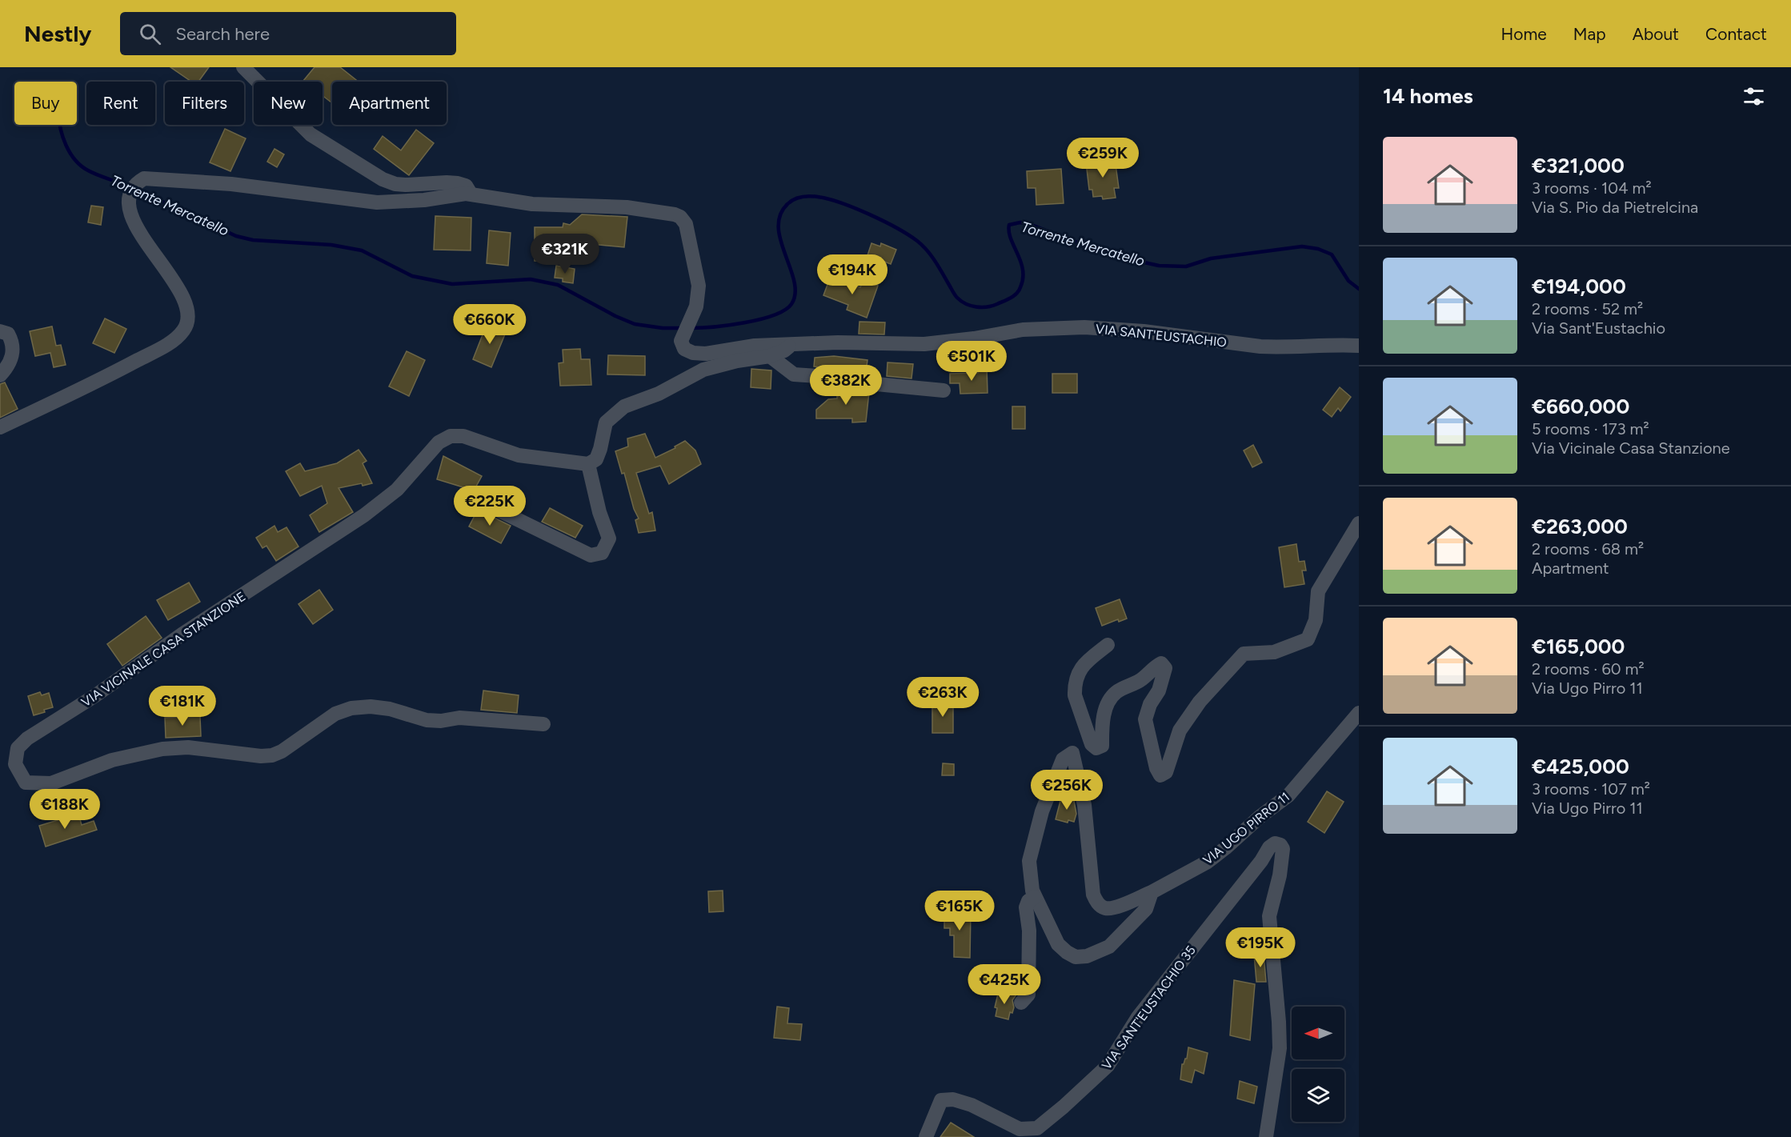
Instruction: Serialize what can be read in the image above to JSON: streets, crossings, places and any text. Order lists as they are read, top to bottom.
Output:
{
  "streets": {
    "street": [
      "VIA SANT'EUSTACHIO",
      "VIA VICINALE CASA STANZIONE",
      "VIA UGO PIRRO 11",
      "VIA SANT'EUSTACHIO 35"
    ]
  },
  "water": ["Torrente Mercatello"],
  "north": "left",
  "page": {
    "header": "Nestly",
    "search": "Search here",
    "nav": [
      "Home",
      "Map",
      "About",
      "Contact"
    ],
    "heading": "14 homes",
    "chip": [
      "Buy",
      "Rent",
      "Filters",
      "New",
      "Apartment"
    ],
    "list": [
      {
        "name": "€321,000",
        "note": "3 rooms · 104 m² · Via S. Pio da Pietrelcina"
      },
      {
        "name": "€194,000",
        "note": "2 rooms · 52 m² · Via Sant'Eustachio"
      },
      {
        "name": "€660,000",
        "note": "5 rooms · 173 m² · Via Vicinale Casa Stanzione"
      },
      {
        "name": "€263,000",
        "note": "2 rooms · 68 m² · Apartment"
      },
      {
        "name": "€165,000",
        "note": "2 rooms · 60 m² · Via Ugo Pirro 11"
      },
      {
        "name": "€425,000",
        "note": "3 rooms · 107 m² · Via Ugo Pirro 11"
      }
    ],
    "price": [
      "€259K",
      "€321K",
      "€194K",
      "€660K",
      "€501K",
      "€382K",
      "€225K",
      "€263K",
      "€181K",
      "€256K",
      "€188K",
      "€165K",
      "€195K",
      "€425K"
    ]
  }
}
